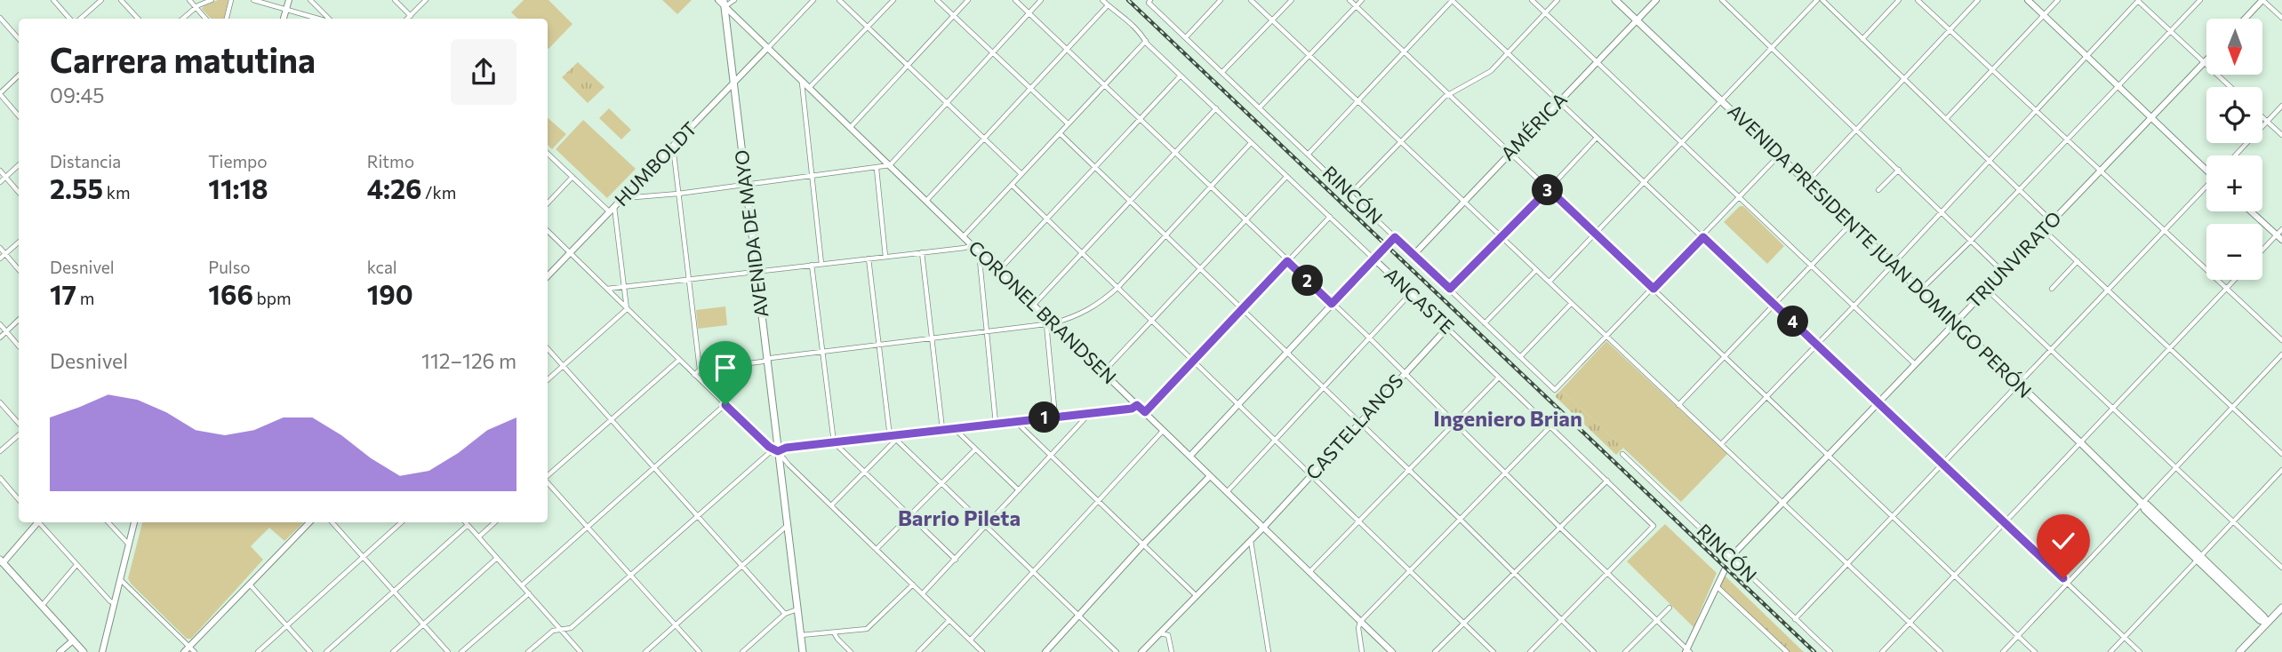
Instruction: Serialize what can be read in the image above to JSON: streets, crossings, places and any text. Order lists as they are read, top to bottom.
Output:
{
  "streets": {
    "main road": ["AVENIDA DE MAYO", "AVENIDA PRESIDENTE JUAN DOMINGO PERÓN"],
    "street": [
      "AMÉRICA",
      "HUMBOLDT",
      "RINCÓN",
      "TRIUNVIRATO",
      "ANCASTE",
      "CORONEL BRANDSEN",
      "CASTELLANOS"
    ]
  },
  "crossings": [
    ["AMÉRICA", "RINCÓN"],
    ["AMÉRICA", "AVENIDA PRESIDENTE JUAN DOMINGO PERÓN"],
    ["HUMBOLDT", "AVENIDA DE MAYO"],
    ["HUMBOLDT", "CORONEL BRANDSEN"],
    ["RINCÓN", "TRIUNVIRATO"],
    ["AVENIDA DE MAYO", "CORONEL BRANDSEN"],
    ["AVENIDA PRESIDENTE JUAN DOMINGO PERÓN", "TRIUNVIRATO"],
    ["ANCASTE", "CASTELLANOS"],
    ["CORONEL BRANDSEN", "CASTELLANOS"]
  ],
  "districts": ["Ingeniero Brian", "Barrio Pileta"],
  "north": "bottom",
  "page": {
    "map_buttons": ["+", "−"],
    "heading": ["Carrera matutina", "09:45"],
    "stats": [
      ["Distancia", "2.55 km"],
      ["Tiempo", "11:18"],
      ["Ritmo", "4:26 /km"],
      ["Desnivel", "17 m"],
      ["Pulso", "166 bpm"],
      ["kcal", "190"]
    ],
    "pins": [
      "3",
      "2",
      "4",
      "1"
    ],
    "chart": ["Desnivel", "112–126 m"]
  }
}
